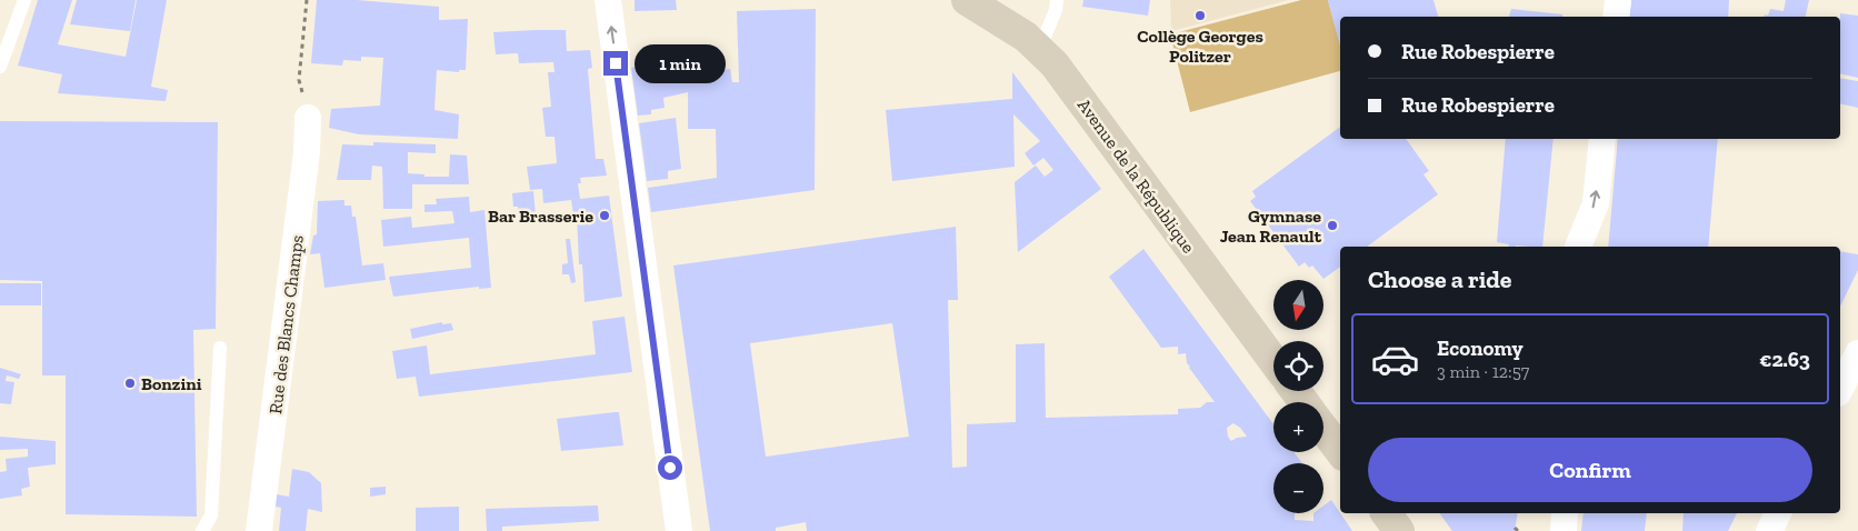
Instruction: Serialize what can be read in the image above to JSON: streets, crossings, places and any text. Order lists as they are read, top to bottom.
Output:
{
  "streets": {
    "main road": ["Avenue de la République"],
    "street": ["Rue des Blancs Champs"]
  },
  "places": [
    "Collège Georges Politzer",
    "Bar Brasserie",
    "Gymnase Jean Renault",
    "Bonzini"
  ],
  "north": "bottom",
  "page": {
    "banner": ["Rue Robespierre", "Rue Robespierre"],
    "bubble": "1 min",
    "heading": "Choose a ride",
    "map_buttons": ["+", "−"],
    "list": [
      {
        "name": "Economy",
        "note": "3 min · 12:57",
        "value": "€2.63"
      }
    ],
    "buttons": "Confirm"
  }
}
